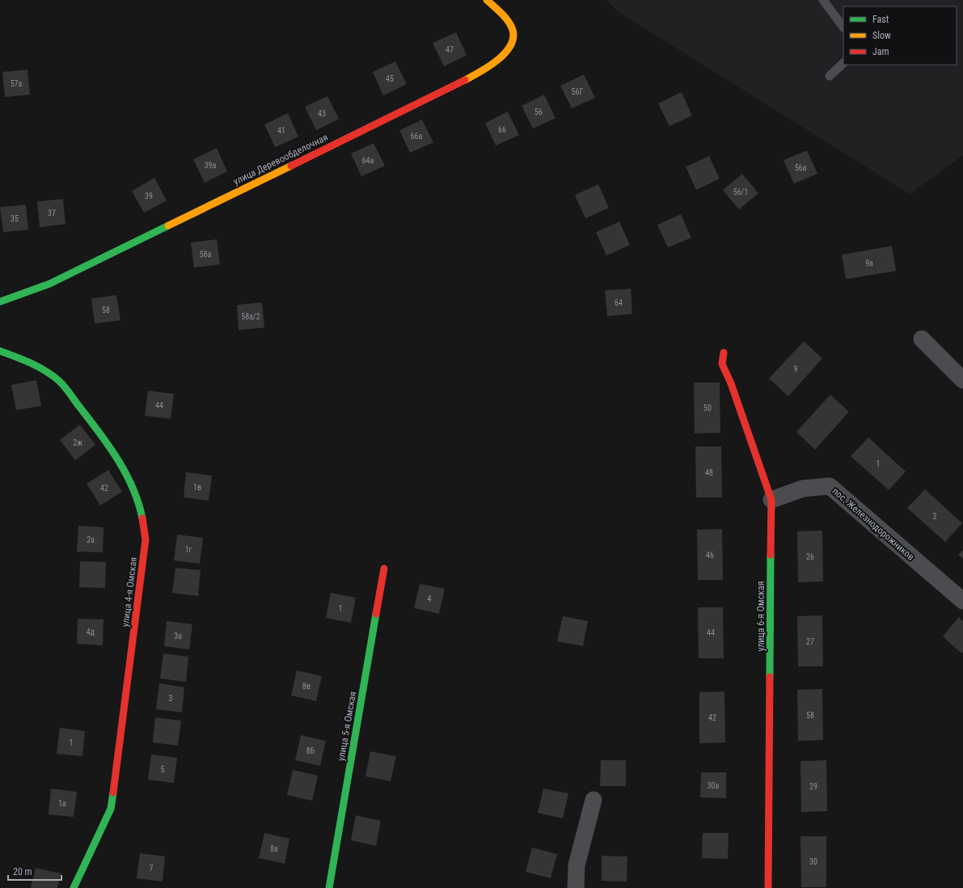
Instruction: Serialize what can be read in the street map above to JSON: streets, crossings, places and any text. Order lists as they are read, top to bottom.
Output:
{
  "streets": {
    "street": [
      "улица Деревообделочная",
      "пос. Железнодорожников",
      "улица 4-я Омская",
      "улица 6-я Омская",
      "улица 5-я Омская"
    ]
  },
  "crossings": [
    ["пос. Железнодорожников", "улица 6-я Омская"]
  ],
  "house_numbers": [
    "47",
    "45",
    "57а",
    "56Г",
    "56",
    "43",
    "66",
    "41",
    "66а",
    "64а",
    "39а",
    "56а",
    "56/1",
    "39",
    "37",
    "35",
    "58а",
    "9а",
    "64",
    "58",
    "58а/2",
    "9",
    "44",
    "50",
    "2ж",
    "1",
    "48",
    "1в",
    "42",
    "2",
    "2а",
    "1г",
    "46",
    "26",
    "4",
    "1",
    "4д",
    "44",
    "3а",
    "27",
    "8в",
    "3",
    "58",
    "42",
    "1",
    "8Б",
    "5",
    "30а",
    "29",
    "1а",
    "8а",
    "30",
    "7"
  ],
  "legend": ["Fast", "Slow", "Jam"],
  "scale_bar": "20 m"
}
